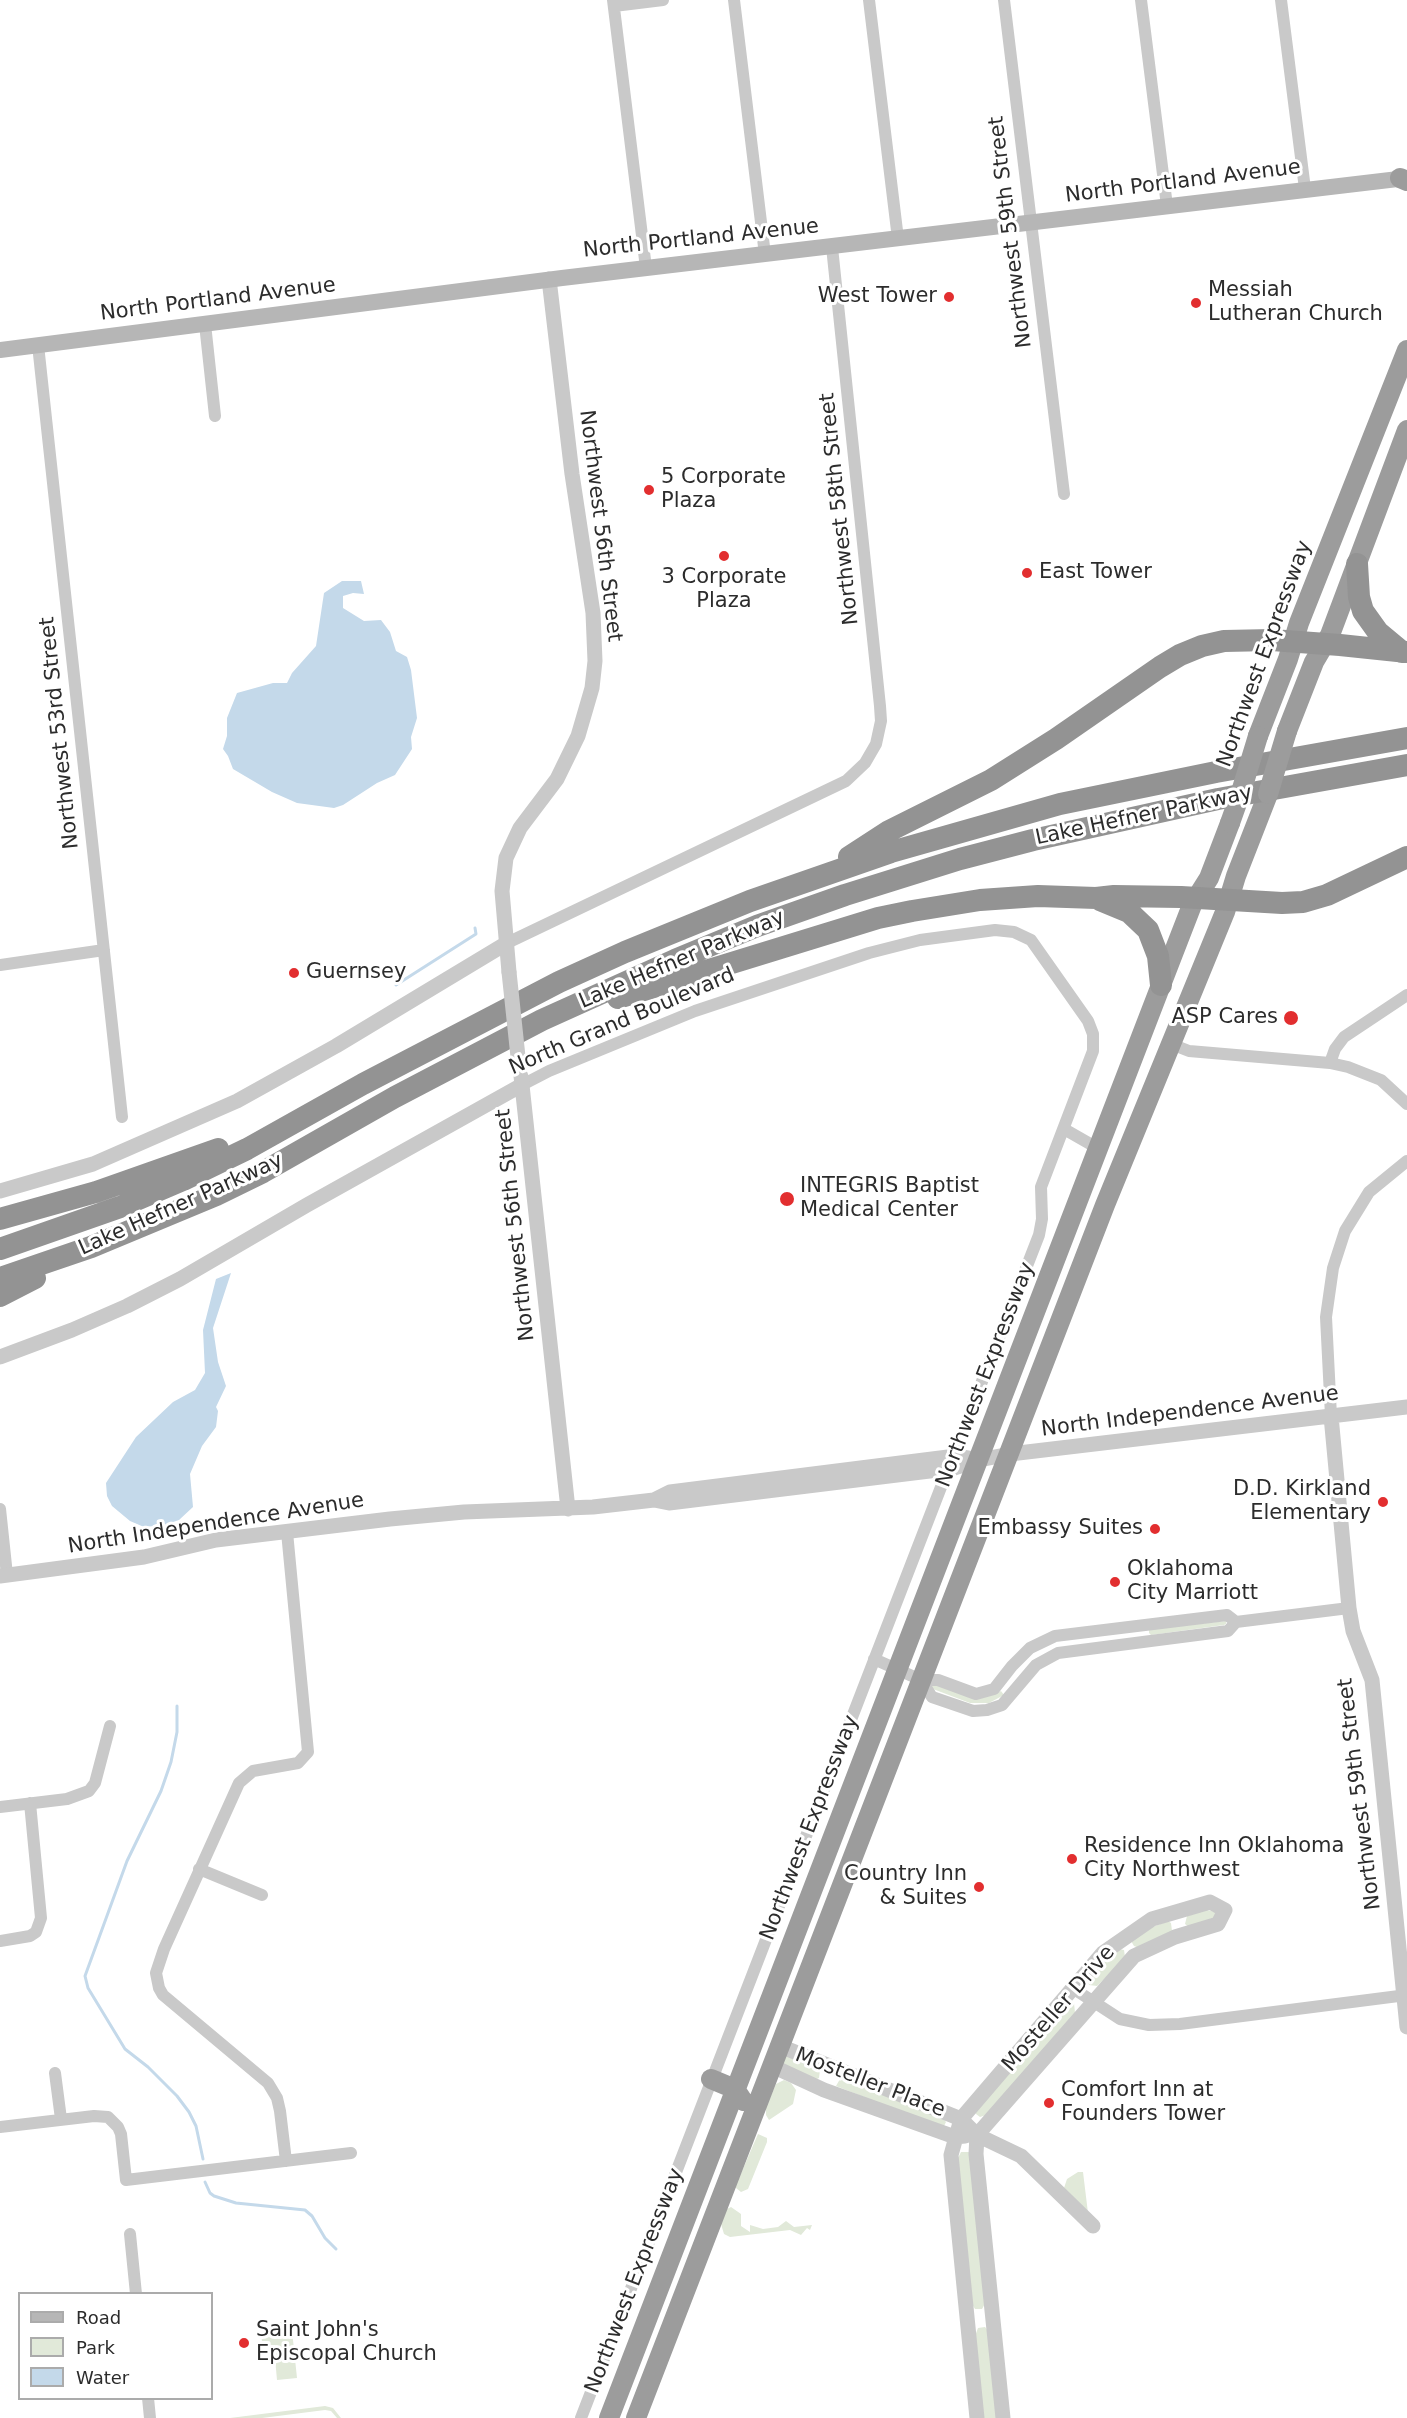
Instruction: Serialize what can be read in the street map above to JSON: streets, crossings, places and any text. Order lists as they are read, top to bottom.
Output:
{
  "streets": {
    "highway": ["Northwest Expressway", "Lake Hefner Parkway"],
    "main road": ["North Portland Avenue"],
    "street": [
      "Northwest 59th Street",
      "Northwest 58th Street",
      "Northwest 56th Street",
      "Northwest 53rd Street",
      "North Grand Boulevard",
      "North Independence Avenue",
      "Mosteller Drive",
      "Mosteller Place"
    ]
  },
  "crossings": [
    ["North Portland Avenue", "Northwest 59th Street"],
    ["North Portland Avenue", "Northwest 58th Street"],
    ["North Portland Avenue", "Northwest 56th Street"],
    ["North Portland Avenue", "Northwest 53rd Street"],
    ["Northwest 59th Street", "North Independence Avenue"],
    ["Northwest 58th Street", "Northwest 56th Street"],
    ["Northwest 56th Street", "North Grand Boulevard"],
    ["Northwest 56th Street", "North Independence Avenue"],
    ["Northwest Expressway", "North Grand Boulevard"],
    ["Northwest Expressway", "North Independence Avenue"],
    ["Mosteller Drive", "Mosteller Place"]
  ],
  "places": [
    "West Tower",
    "Messiah Lutheran Church",
    "5 Corporate Plaza",
    "3 Corporate Plaza",
    "East Tower",
    "Guernsey",
    "ASP Cares",
    "INTEGRIS Baptist Medical Center",
    "D.D. Kirkland Elementary",
    "Embassy Suites",
    "Oklahoma City Marriott",
    "Residence Inn Oklahoma City Northwest",
    "Country Inn & Suites",
    "Comfort Inn at Founders Tower",
    "Saint John's Episcopal Church"
  ],
  "legend": ["Road", "Park", "Water"]
}
